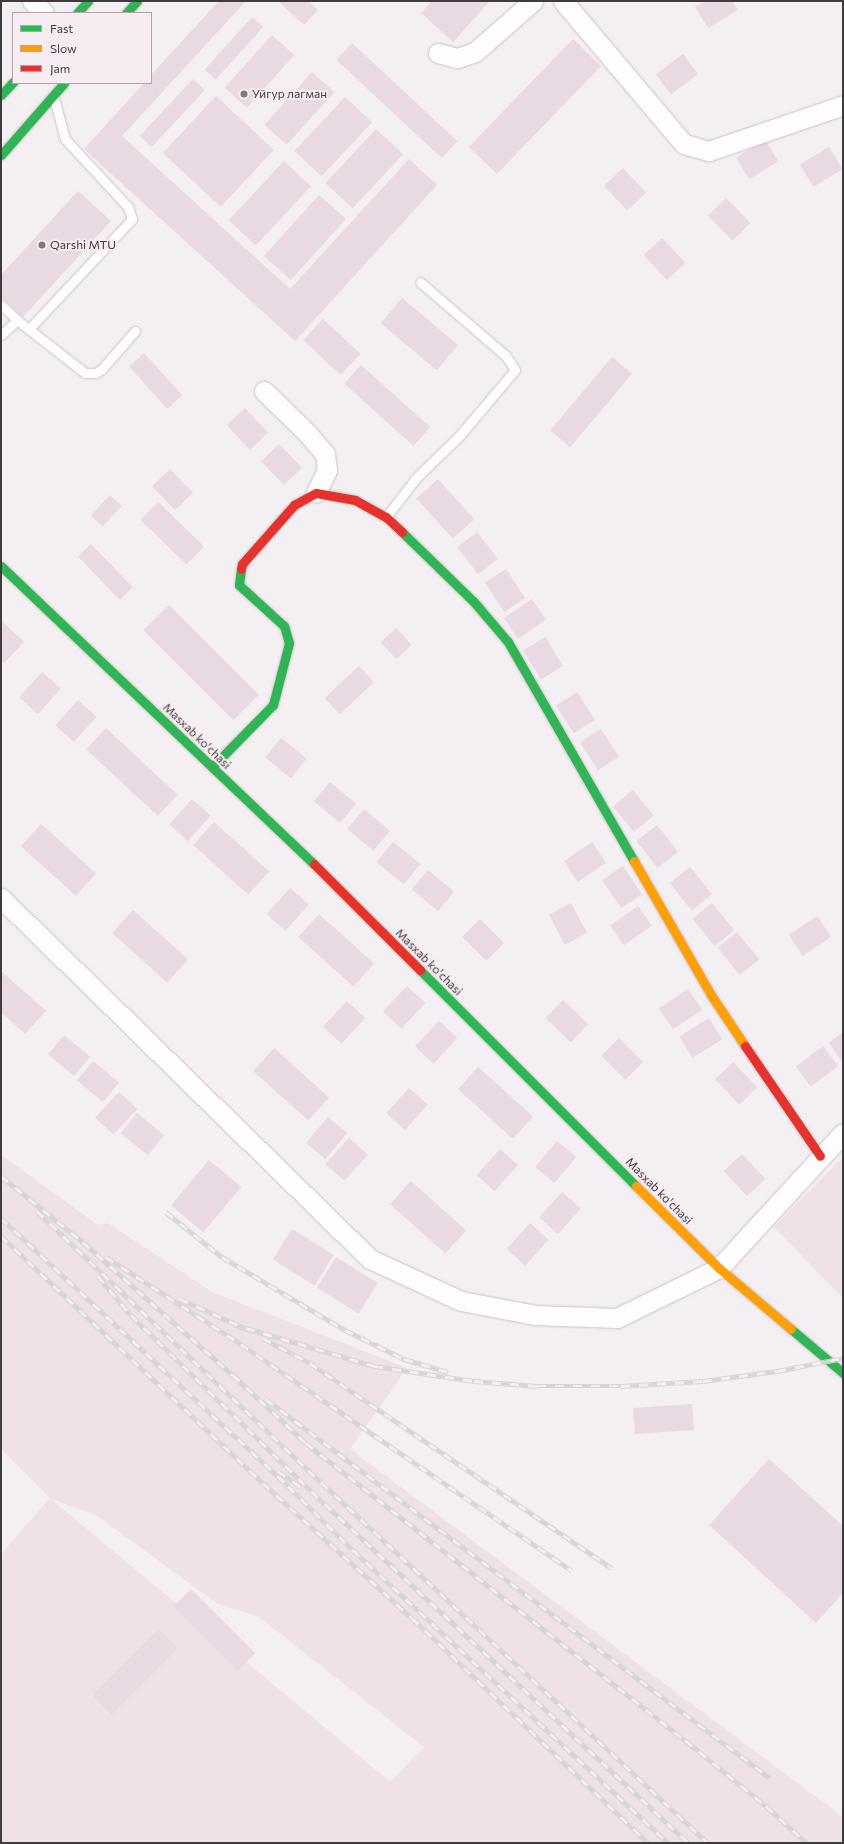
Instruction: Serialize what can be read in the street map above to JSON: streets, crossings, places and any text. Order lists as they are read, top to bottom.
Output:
{
  "streets": {
    "main road": ["Masxab ko'chasi"]
  },
  "places": ["Уйгур лагман", "Qarshi MTU"],
  "legend": ["Fast", "Slow", "Jam"]
}
